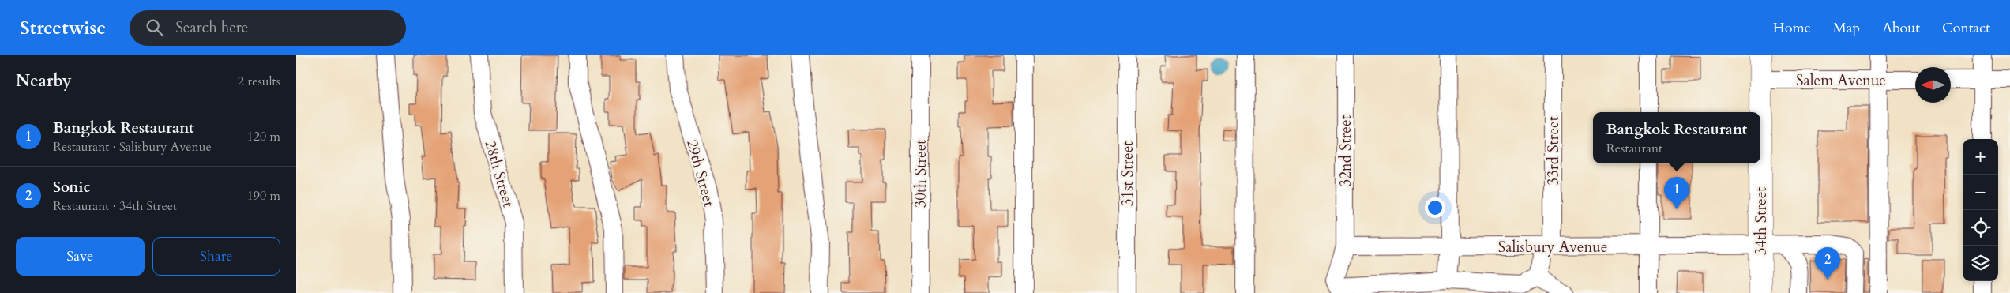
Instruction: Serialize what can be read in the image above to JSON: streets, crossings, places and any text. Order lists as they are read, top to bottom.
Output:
{
  "streets": {
    "main road": ["34th Street"],
    "street": [
      "Salem Avenue",
      "32nd Street",
      "33rd Street",
      "29th Street",
      "28th Street",
      "30th Street",
      "31st Street",
      "Salisbury Avenue"
    ]
  },
  "crossings": [
    ["Salem Avenue", "34th Street"],
    ["32nd Street", "Salisbury Avenue"],
    ["33rd Street", "Salisbury Avenue"],
    ["34th Street", "Salisbury Avenue"]
  ],
  "north": "left",
  "page": {
    "header": "Streetwise",
    "search": "Search here",
    "nav": [
      "Home",
      "Map",
      "About",
      "Contact"
    ],
    "heading": ["Nearby", "2 results"],
    "list": [
      {
        "mark": "1",
        "name": "Bangkok Restaurant",
        "note": "Restaurant · Salisbury Avenue",
        "value": "120 m"
      },
      {
        "mark": "2",
        "name": "Sonic",
        "note": "Restaurant · 34th Street",
        "value": "190 m"
      }
    ],
    "popup": ["Bangkok Restaurant", "Restaurant"],
    "map_buttons": ["+", "−"],
    "pins": ["1", "2"],
    "buttons": ["Save", "Share"]
  }
}
